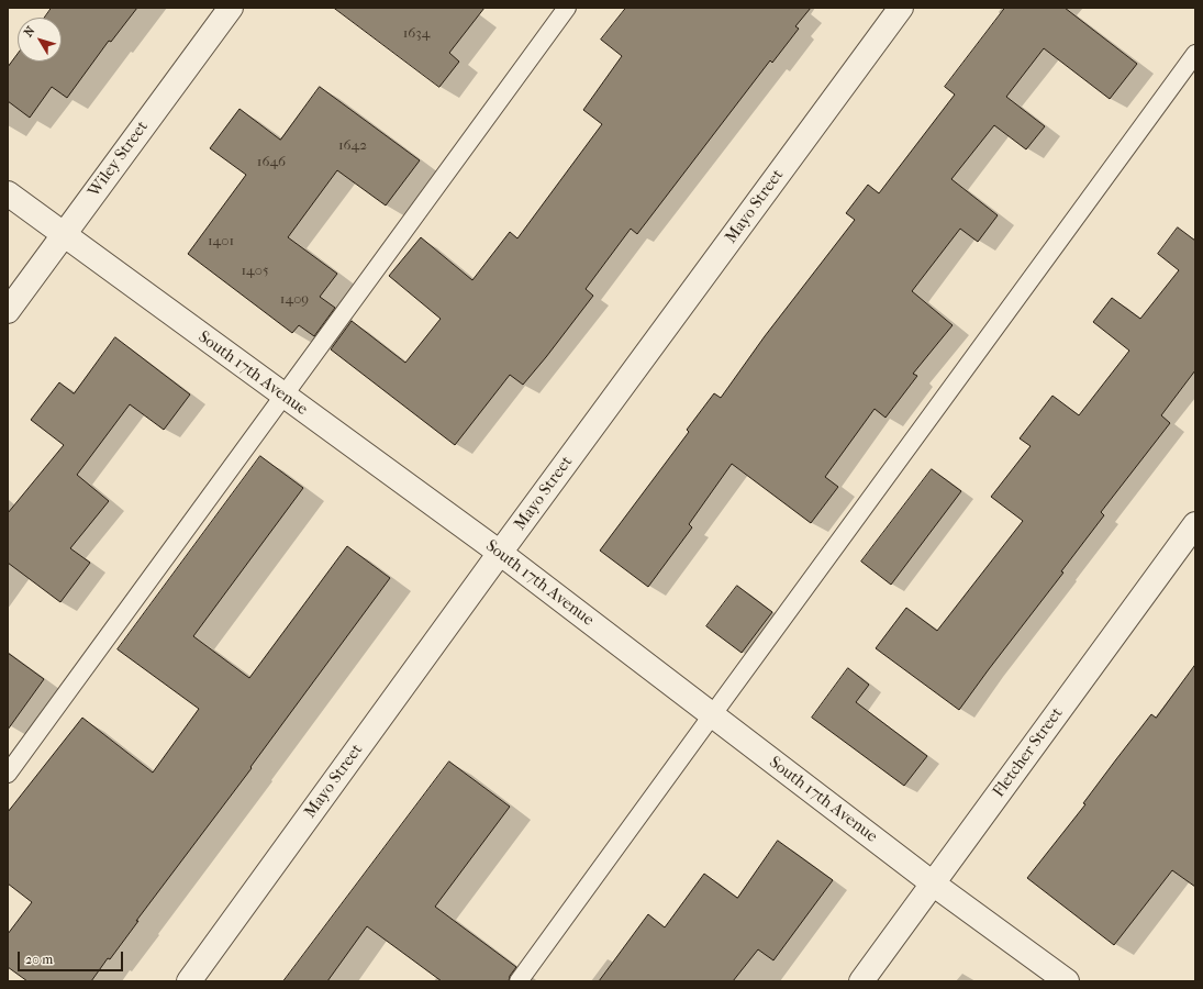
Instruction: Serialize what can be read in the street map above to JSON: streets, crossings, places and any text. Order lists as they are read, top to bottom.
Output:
{
  "streets": {
    "street": [
      "Wiley Street",
      "Mayo Street",
      "South 17th Avenue",
      "Fletcher Street"
    ]
  },
  "crossings": [
    ["Wiley Street", "South 17th Avenue"],
    ["Mayo Street", "South 17th Avenue"],
    ["South 17th Avenue", "Fletcher Street"]
  ],
  "house_numbers": [
    "1634",
    "1642",
    "1646",
    "1401",
    "1405",
    "1409"
  ],
  "scale_bar": "20 m",
  "north": "top left"
}
